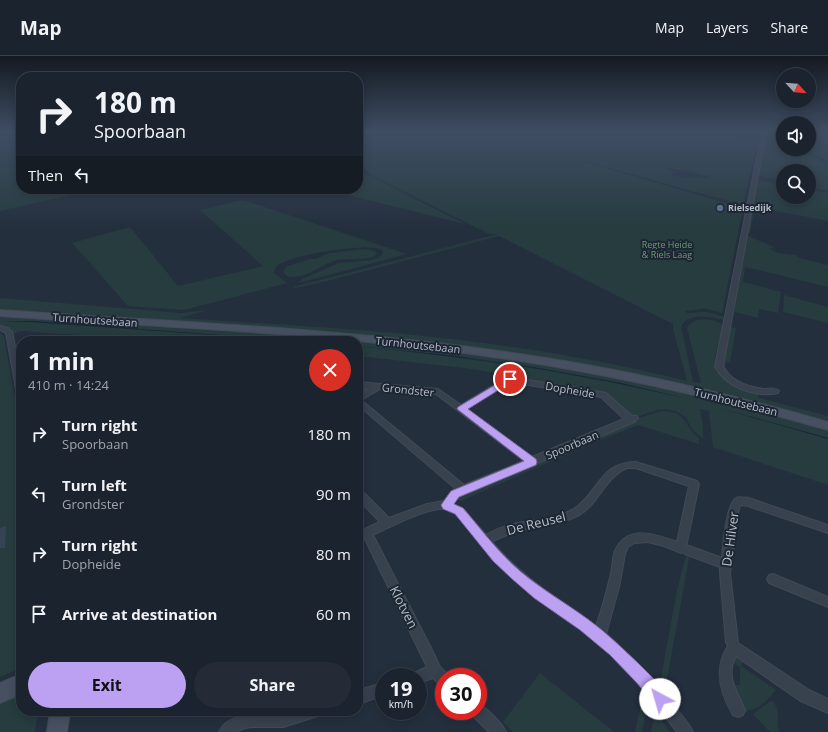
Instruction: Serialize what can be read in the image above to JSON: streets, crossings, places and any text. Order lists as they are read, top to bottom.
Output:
{
  "streets": {
    "main road": ["Turnhoutsebaan"],
    "street": [
      "Grondster",
      "Dopheide",
      "Spoorbaan",
      "De Reusel",
      "De Hilver",
      "Klotven"
    ]
  },
  "crossings": [
    ["Grondster", "Dopheide"],
    ["Grondster", "Spoorbaan"],
    ["Dopheide", "Spoorbaan"]
  ],
  "parks": ["Regte Heide & Riels Laag"],
  "places": ["Rielsedijk"],
  "north": "bottom right",
  "page": {
    "header": "Map",
    "nav": ["Map", "Layers", "Share"],
    "turn": ["180 m", "Spoorbaan"],
    "then": "Then",
    "heading": ["1 min", "410 m · 14:24"],
    "list": [
      {
        "name": "Turn right",
        "note": "Spoorbaan",
        "value": "180 m"
      },
      {
        "name": "Turn left",
        "note": "Grondster",
        "value": "90 m"
      },
      {
        "name": "Turn right",
        "note": "Dopheide",
        "value": "80 m"
      },
      {
        "name": "Arrive at destination",
        "value": "60 m"
      }
    ],
    "buttons": ["Exit", "Share"],
    "speed": "19 km/h",
    "limit": "30"
  }
}
